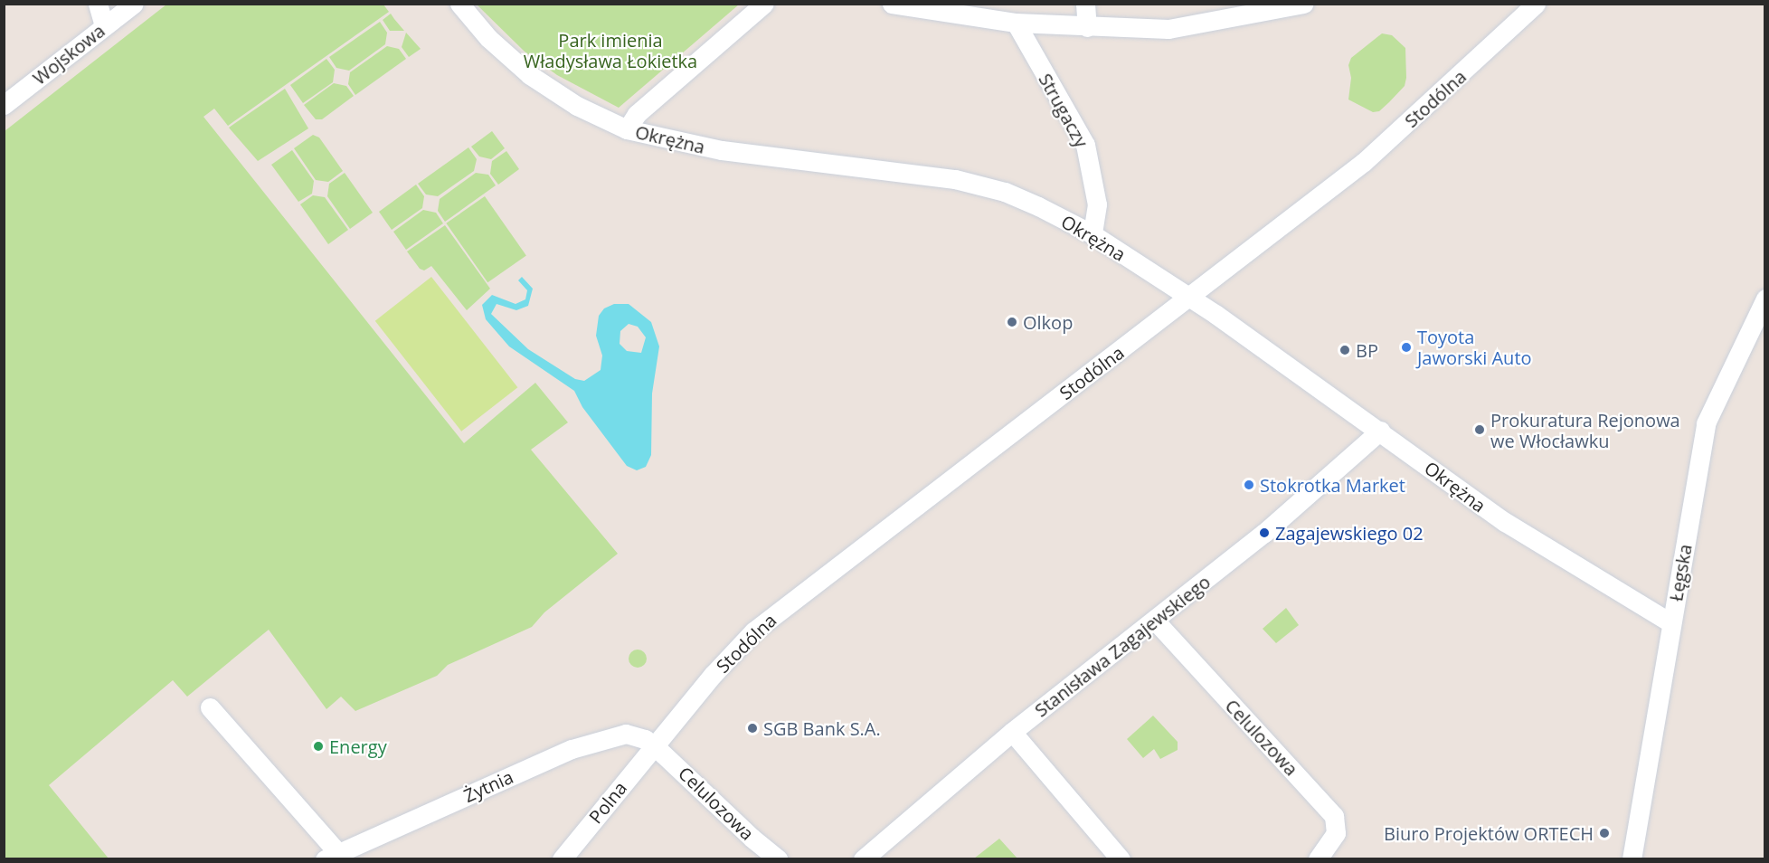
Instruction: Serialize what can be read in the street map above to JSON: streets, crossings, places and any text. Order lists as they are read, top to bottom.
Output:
{
  "streets": {
    "street": [
      "Wojskowa",
      "Stodólna",
      "Strugaczy",
      "Okrężna",
      "Łęgska",
      "Stanisława Zagajewskiego",
      "Celulozowa",
      "Żytnia",
      "Polna"
    ]
  },
  "crossings": [
    ["Stodólna", "Okrężna"],
    ["Stodólna", "Celulozowa"],
    ["Stodólna", "Żytnia"],
    ["Stodólna", "Polna"],
    ["Strugaczy", "Okrężna"],
    ["Okrężna", "Łęgska"],
    ["Okrężna", "Stanisława Zagajewskiego"],
    ["Stanisława Zagajewskiego", "Celulozowa"],
    ["Celulozowa", "Żytnia"],
    ["Celulozowa", "Polna"],
    ["Żytnia", "Polna"]
  ],
  "parks": ["Park imienia Władysława Łokietka"],
  "places": [
    "Olkop",
    "Toyota Jaworski Auto",
    "BP",
    "Prokuratura Rejonowa we Włocławku",
    "Stokrotka Market",
    "Zagajewskiego 02",
    "SGB Bank S.A.",
    "Energy",
    "Biuro Projektów ORTECH"
  ]
}
